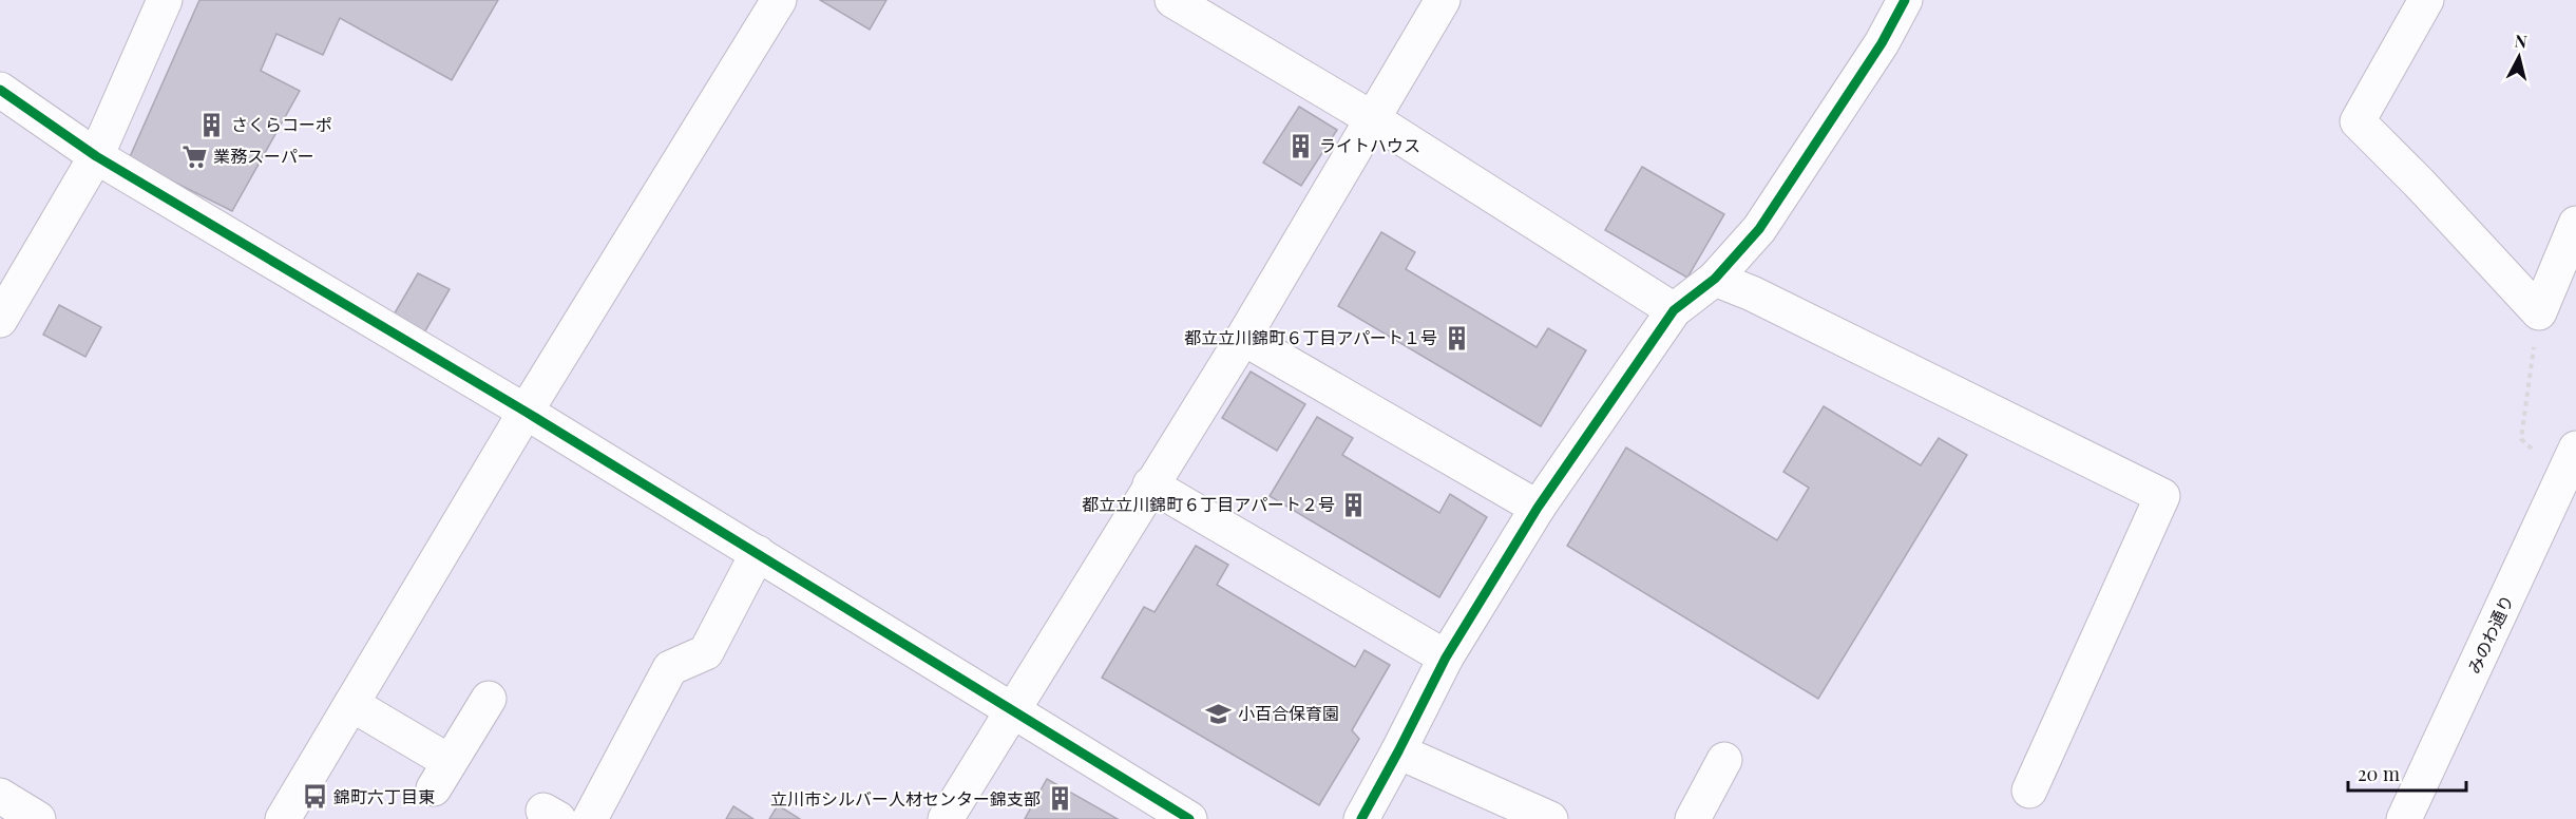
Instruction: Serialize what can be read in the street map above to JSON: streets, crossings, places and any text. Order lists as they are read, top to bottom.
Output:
{
  "streets": {
    "street": ["みのわ通り"]
  },
  "places": {
    "building": [
      "さくらコーポ",
      "ライトハウス",
      "都立立川錦町６丁目アパート１号",
      "都立立川錦町６丁目アパート２号",
      "立川市シルバー人材センター錦支部"
    ],
    "supermarket": ["業務スーパー"],
    "school or university": ["小百合保育園"],
    "bus stop": ["錦町六丁目東"]
  },
  "scale_bar": "20 m",
  "north": "top"
}
